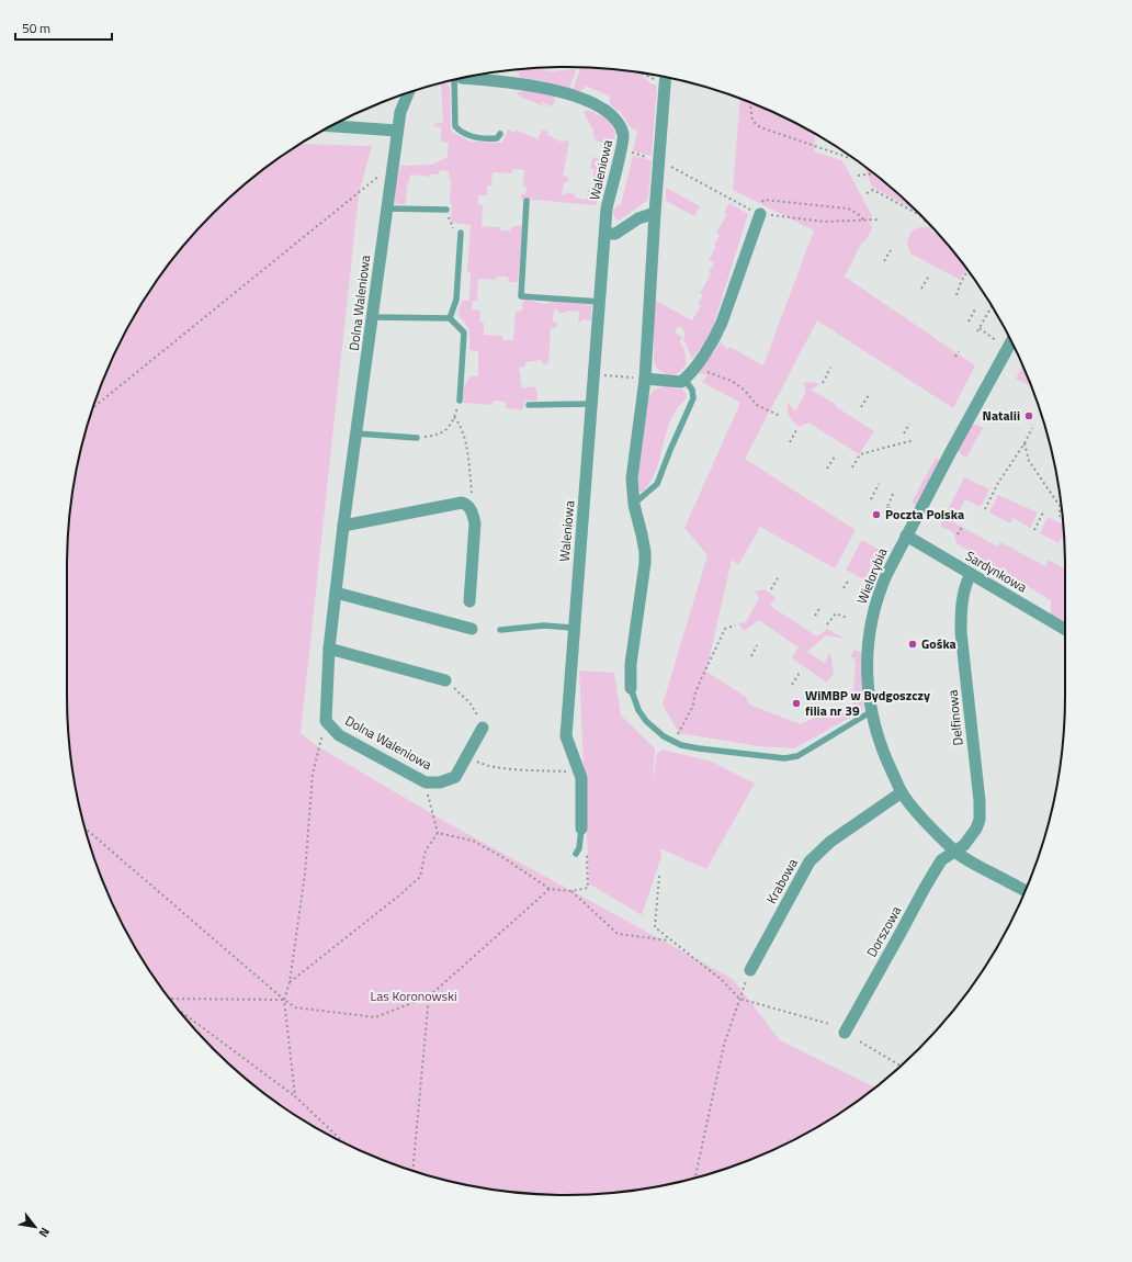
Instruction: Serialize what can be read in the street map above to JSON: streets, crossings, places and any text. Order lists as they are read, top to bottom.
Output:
{
  "streets": {
    "street": [
      "Waleniowa",
      "Dolna Waleniowa",
      "Sardynkowa",
      "Wielorybia",
      "Delfinowa",
      "Krabowa",
      "Dorszowa"
    ]
  },
  "crossings": [
    ["Sardynkowa", "Wielorybia"],
    ["Sardynkowa", "Delfinowa"],
    ["Wielorybia", "Delfinowa"],
    ["Wielorybia", "Krabowa"],
    ["Wielorybia", "Dorszowa"],
    ["Delfinowa", "Dorszowa"]
  ],
  "parks": ["Las Koronowski"],
  "places": [
    "Natalii",
    "Poczta Polska",
    "Gośka",
    "WiMBP w Bydgoszczy filia nr 39"
  ],
  "scale_bar": "50 m",
  "north": "bottom right"
}
